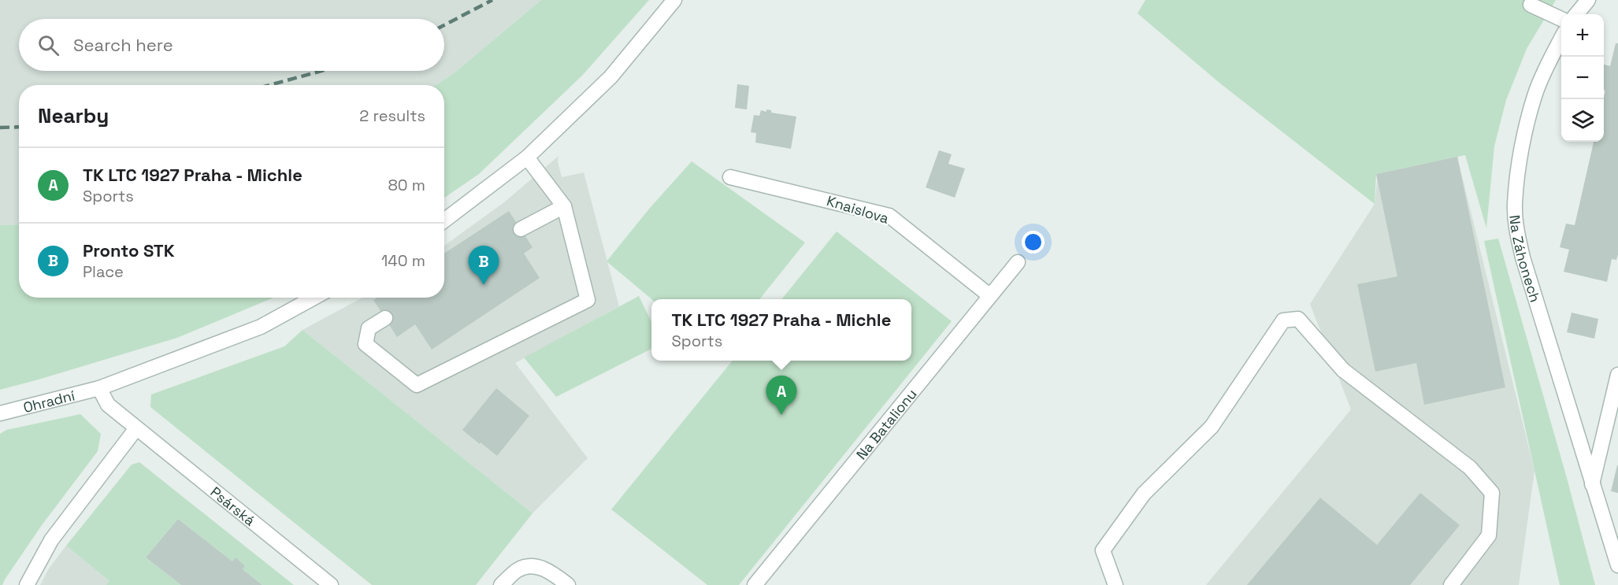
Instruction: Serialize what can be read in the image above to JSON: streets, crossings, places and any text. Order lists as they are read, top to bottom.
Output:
{
  "streets": {
    "street": [
      "Knaislova",
      "Na Záhonech",
      "Ohradní",
      "Na Batalionu",
      "Psárská"
    ]
  },
  "crossings": [
    ["Knaislova", "Na Batalionu"],
    ["Ohradní", "Psárská"]
  ],
  "page": {
    "map_buttons": ["+", "−"],
    "search": "Search here",
    "heading": ["Nearby", "2 results"],
    "list": [
      {
        "mark": "A",
        "name": "TK LTC 1927 Praha - Michle",
        "note": "Sports",
        "value": "80 m"
      },
      {
        "mark": "B",
        "name": "Pronto STK",
        "note": "Place",
        "value": "140 m"
      }
    ],
    "pins": ["B", "A"],
    "popup": ["TK LTC 1927 Praha - Michle", "Sports"]
  }
}
